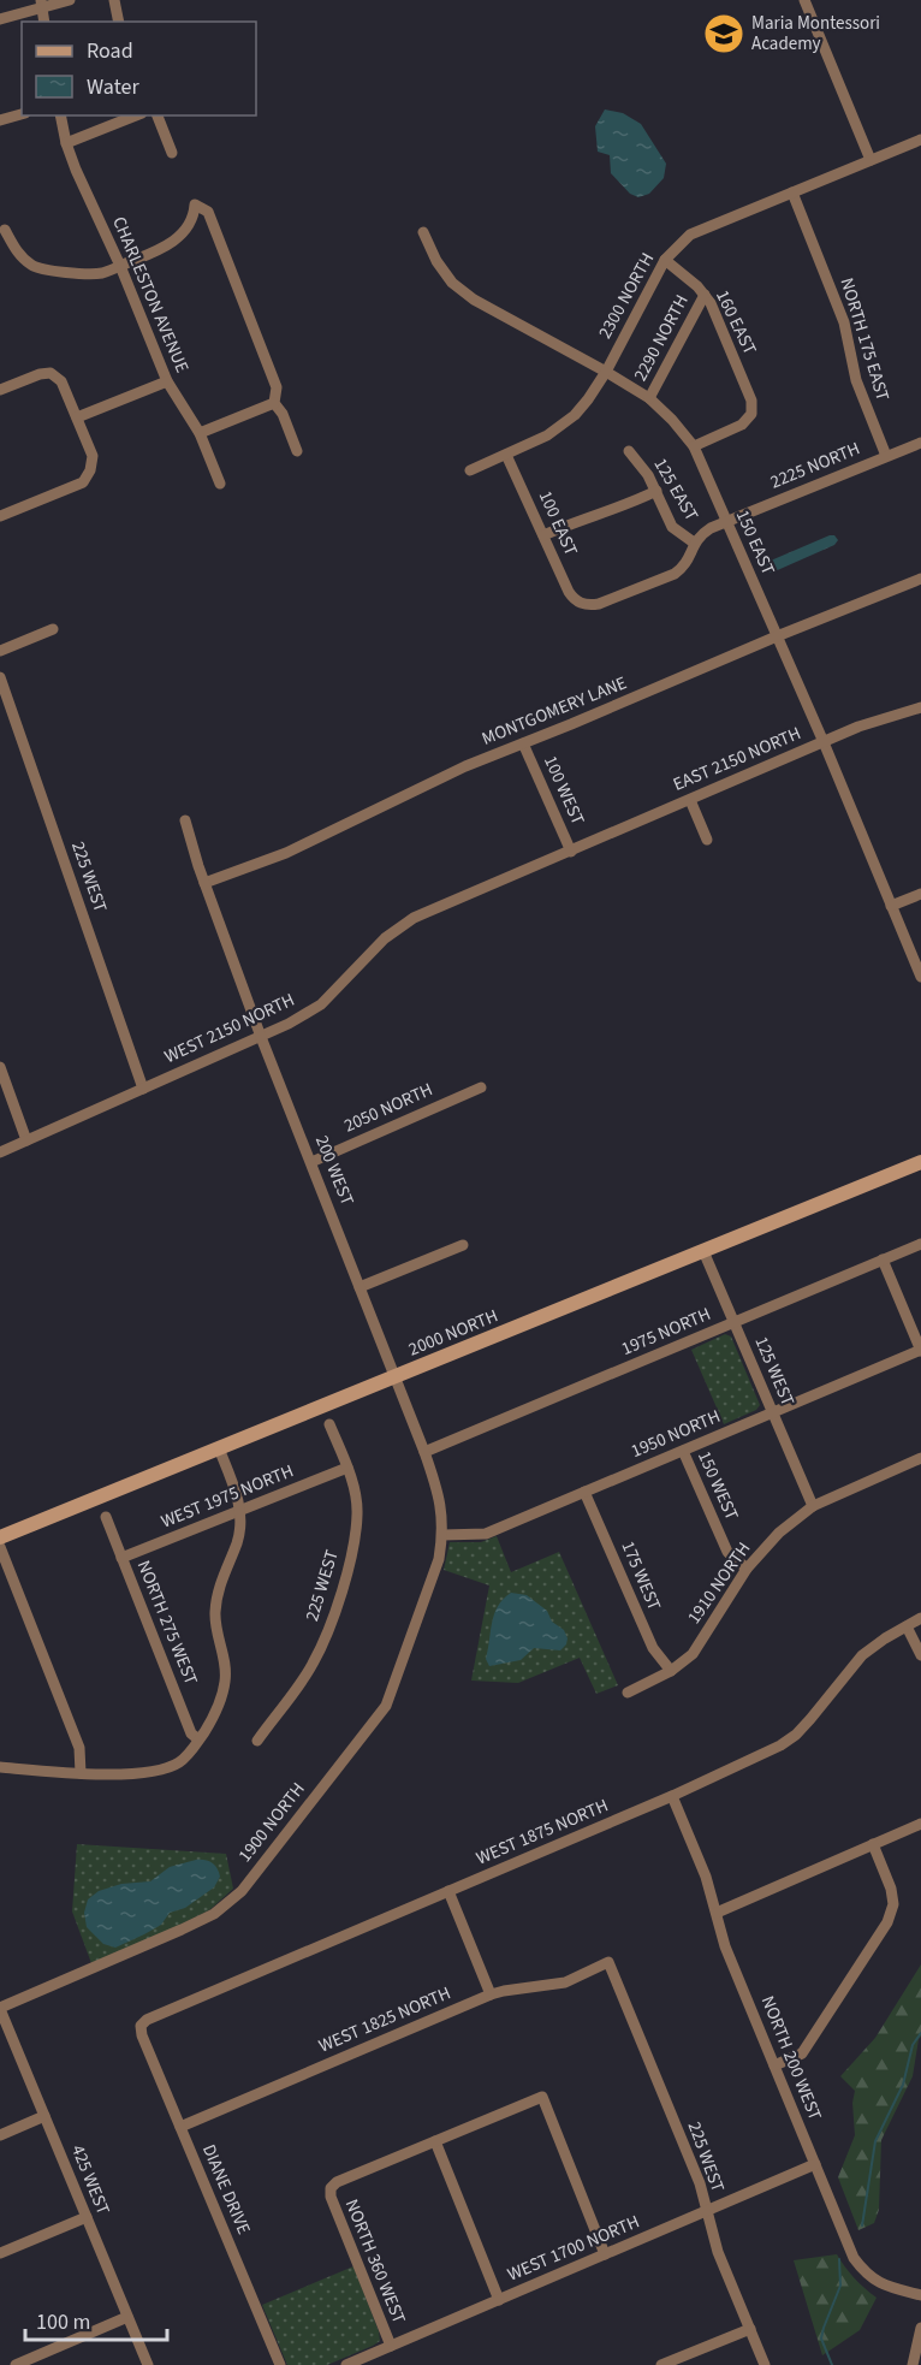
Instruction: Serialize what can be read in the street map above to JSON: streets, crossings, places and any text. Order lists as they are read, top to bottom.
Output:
{
  "streets": {
    "street": [
      "CHARLESTON AVENUE",
      "2300 NORTH",
      "160 EAST",
      "2290 NORTH",
      "NORTH 175 EAST",
      "2225 NORTH",
      "125 EAST",
      "100 EAST",
      "150 EAST",
      "MONTGOMERY LANE",
      "EAST 2150 NORTH",
      "100 WEST",
      "225 WEST",
      "WEST 2150 NORTH",
      "2050 NORTH",
      "200 WEST",
      "1975 NORTH",
      "2000 NORTH",
      "125 WEST",
      "1950 NORTH",
      "150 WEST",
      "WEST 1975 NORTH",
      "175 WEST",
      "1910 NORTH",
      "NORTH 275 WEST",
      "1900 NORTH",
      "WEST 1875 NORTH",
      "WEST 1825 NORTH",
      "NORTH 200 WEST",
      "425 WEST",
      "DIANE DRIVE",
      "WEST 1700 NORTH",
      "NORTH 360 WEST"
    ]
  },
  "crossings": [
    ["2300 NORTH", "160 EAST"],
    ["2300 NORTH", "NORTH 175 EAST"],
    ["2300 NORTH", "100 EAST"],
    ["2300 NORTH", "150 EAST"],
    ["160 EAST", "2290 NORTH"],
    ["160 EAST", "150 EAST"],
    ["2290 NORTH", "150 EAST"],
    ["NORTH 175 EAST", "2225 NORTH"],
    ["2225 NORTH", "125 EAST"],
    ["2225 NORTH", "100 EAST"],
    ["2225 NORTH", "150 EAST"],
    ["150 EAST", "MONTGOMERY LANE"],
    ["150 EAST", "EAST 2150 NORTH"],
    ["MONTGOMERY LANE", "100 WEST"],
    ["MONTGOMERY LANE", "200 WEST"],
    ["EAST 2150 NORTH", "100 WEST"],
    ["EAST 2150 NORTH", "WEST 2150 NORTH"],
    ["100 WEST", "WEST 2150 NORTH"],
    ["225 WEST", "WEST 2150 NORTH"],
    ["225 WEST", "WEST 1975 NORTH"],
    ["225 WEST", "WEST 1825 NORTH"],
    ["225 WEST", "WEST 1700 NORTH"],
    ["WEST 2150 NORTH", "200 WEST"],
    ["2050 NORTH", "200 WEST"],
    ["200 WEST", "1975 NORTH"],
    ["200 WEST", "2000 NORTH"],
    ["200 WEST", "1950 NORTH"],
    ["200 WEST", "1900 NORTH"],
    ["1975 NORTH", "125 WEST"],
    ["2000 NORTH", "125 WEST"],
    ["125 WEST", "1950 NORTH"],
    ["125 WEST", "1910 NORTH"],
    ["1950 NORTH", "150 WEST"],
    ["1950 NORTH", "175 WEST"],
    ["1950 NORTH", "1900 NORTH"],
    ["150 WEST", "1910 NORTH"],
    ["WEST 1975 NORTH", "NORTH 275 WEST"],
    ["175 WEST", "1910 NORTH"],
    ["1900 NORTH", "425 WEST"],
    ["WEST 1875 NORTH", "NORTH 200 WEST"],
    ["WEST 1875 NORTH", "DIANE DRIVE"],
    ["WEST 1825 NORTH", "DIANE DRIVE"],
    ["NORTH 200 WEST", "WEST 1700 NORTH"],
    ["WEST 1700 NORTH", "NORTH 360 WEST"]
  ],
  "places": {
    "school or university": ["Maria Montessori Academy"]
  },
  "legend": ["Road", "Water"],
  "scale_bar": "100 m"
}
